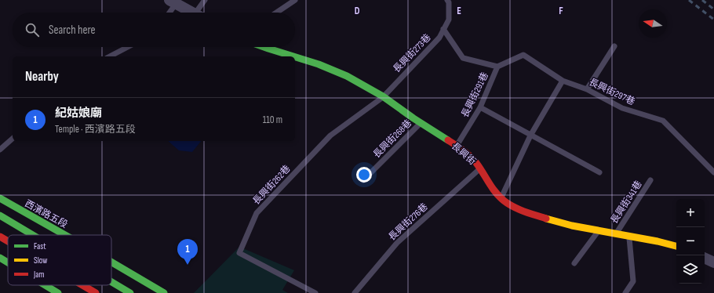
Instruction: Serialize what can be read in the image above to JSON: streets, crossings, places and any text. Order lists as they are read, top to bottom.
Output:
{
  "streets": {
    "main road": ["長興街", "西濱路五段"],
    "lane": [
      "長興街273巷",
      "長興街297巷",
      "長興街291巷",
      "長興街268巷",
      "長興街262巷",
      "長興街341巷",
      "長興街276巷"
    ]
  },
  "crossings": [
    ["長興街273巷", "長興街"],
    ["長興街273巷", "長興街262巷"],
    ["長興街297巷", "長興街291巷"],
    ["長興街291巷", "長興街"],
    ["長興街268巷", "長興街"],
    ["長興街", "長興街262巷"],
    ["長興街", "長興街341巷"],
    ["長興街", "長興街276巷"]
  ],
  "legend": ["Fast", "Slow", "Jam"],
  "north": "left",
  "page": {
    "search": "Search here",
    "heading": "Nearby",
    "list": [
      {
        "mark": "1",
        "name": "紀姑娘廟",
        "note": "Temple · 西濱路五段",
        "value": "110 m"
      }
    ],
    "map_buttons": ["+", "−"],
    "pins": "1"
  },
  "grid": {
    "columns": ["D", "E", "F"]
  }
}
